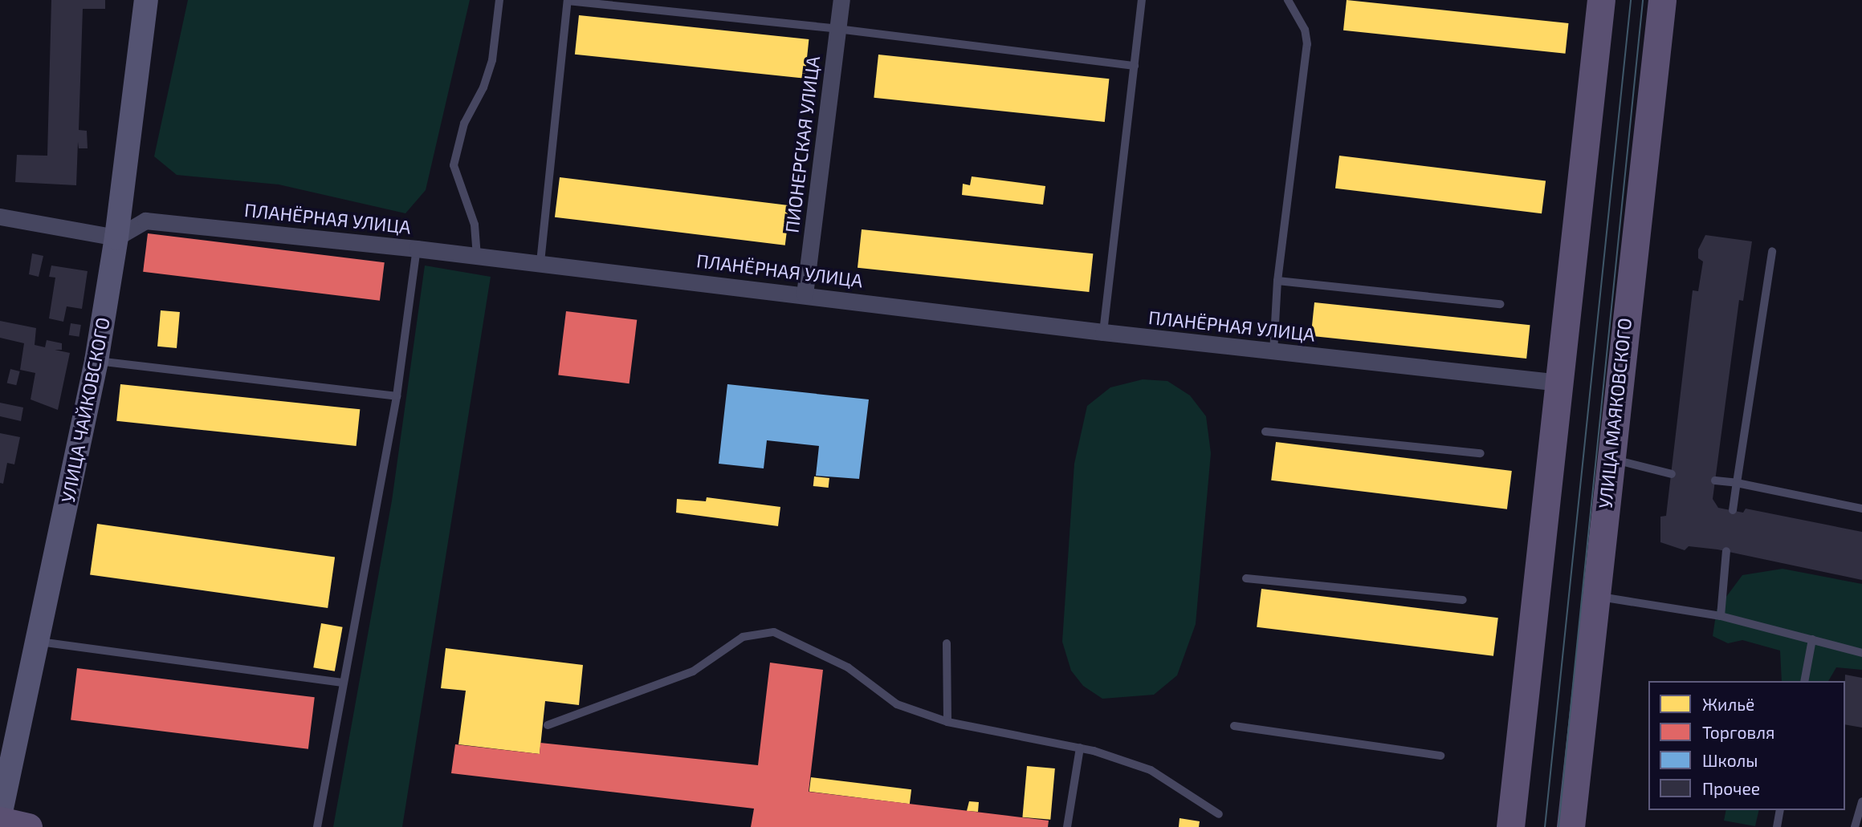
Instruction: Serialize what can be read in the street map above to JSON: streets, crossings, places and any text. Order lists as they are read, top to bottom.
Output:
{
  "streets": {
    "main road": ["УЛИЦА ЧАЙКОВСКОГО", "УЛИЦА МАЯКОВСКОГО"],
    "street": ["ПИОНЕРСКАЯ УЛИЦА", "ПЛАНЁРНАЯ УЛИЦА"]
  },
  "crossings": [
    ["ПИОНЕРСКАЯ УЛИЦА", "ПЛАНЁРНАЯ УЛИЦА"],
    ["ПЛАНЁРНАЯ УЛИЦА", "УЛИЦА ЧАЙКОВСКОГО"]
  ],
  "legend": [
    "Жильё",
    "Торговля",
    "Школы",
    "Прочее"
  ]
}
